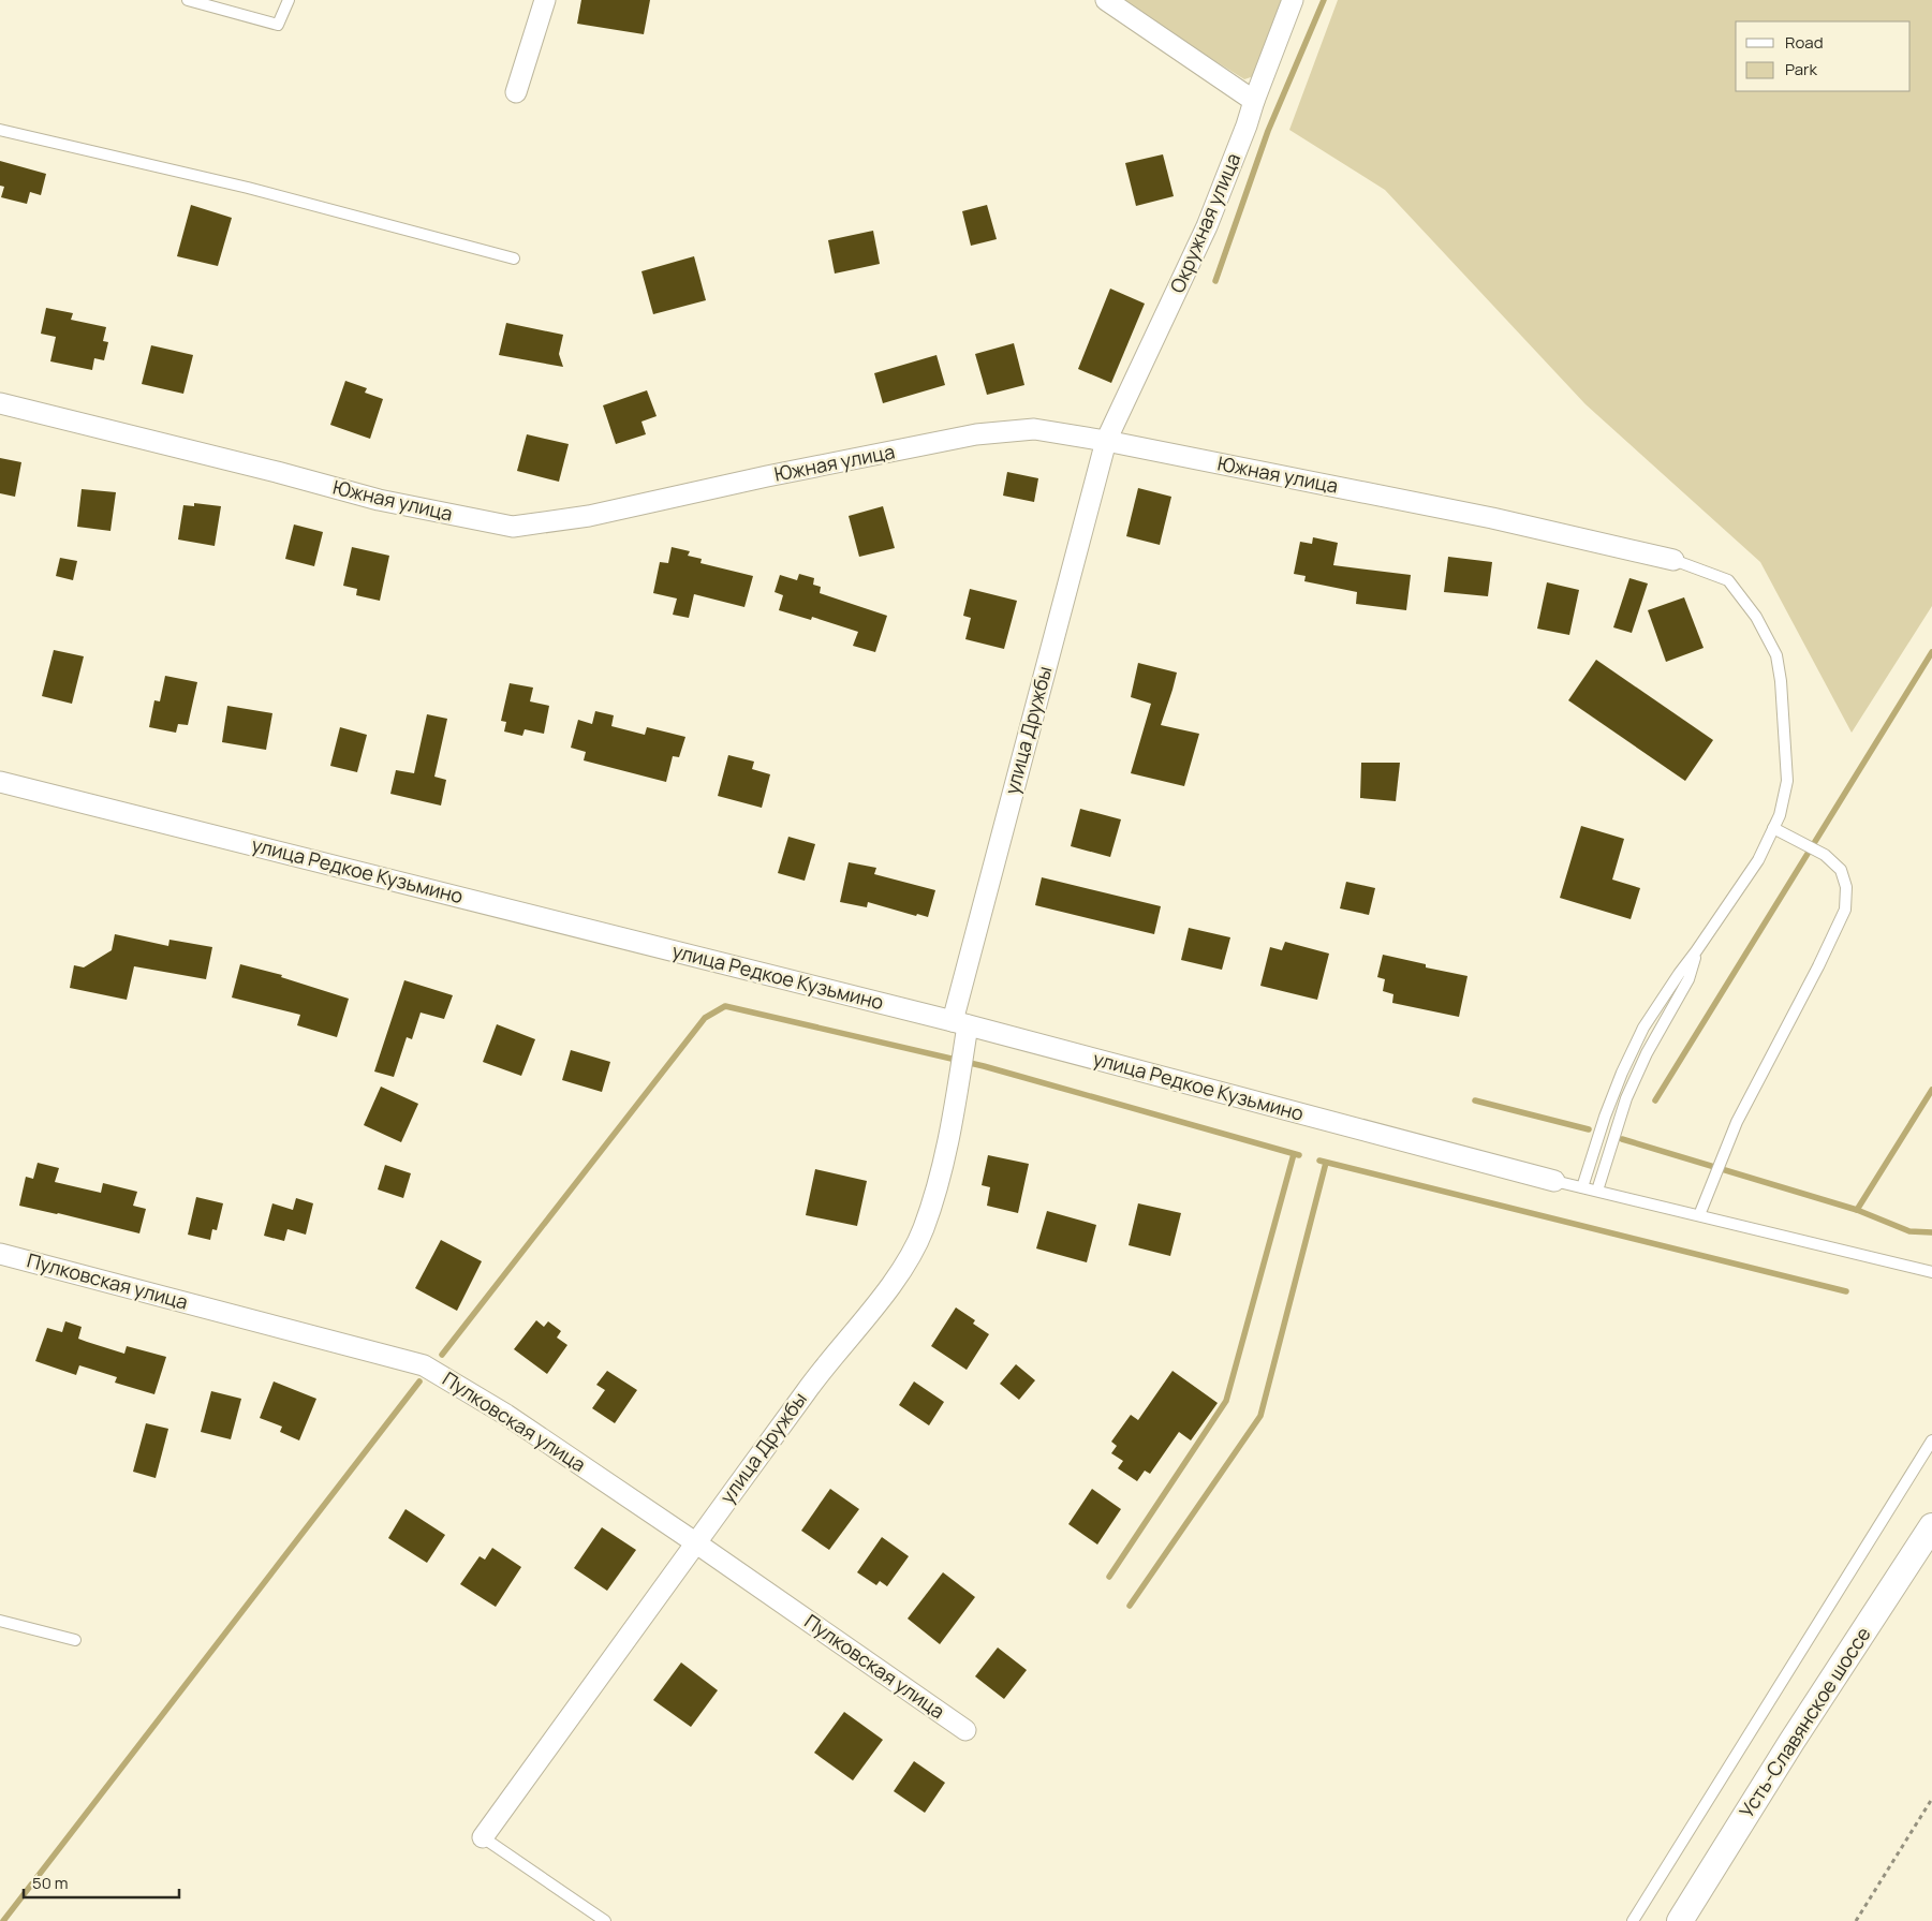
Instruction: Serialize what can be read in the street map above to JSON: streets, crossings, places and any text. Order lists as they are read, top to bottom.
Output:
{
  "streets": {
    "street": [
      "Окружная улица",
      "Южная улица",
      "улица Дружбы",
      "улица Редкое Кузьмино",
      "Пулковская улица",
      "Усть-Славянское шоссе"
    ]
  },
  "crossings": [
    ["Окружная улица", "Южная улица"],
    ["Окружная улица", "улица Дружбы"],
    ["Южная улица", "улица Дружбы"],
    ["улица Дружбы", "улица Редкое Кузьмино"],
    ["улица Дружбы", "Пулковская улица"]
  ],
  "legend": ["Road", "Park"],
  "scale_bar": "50 m"
}
